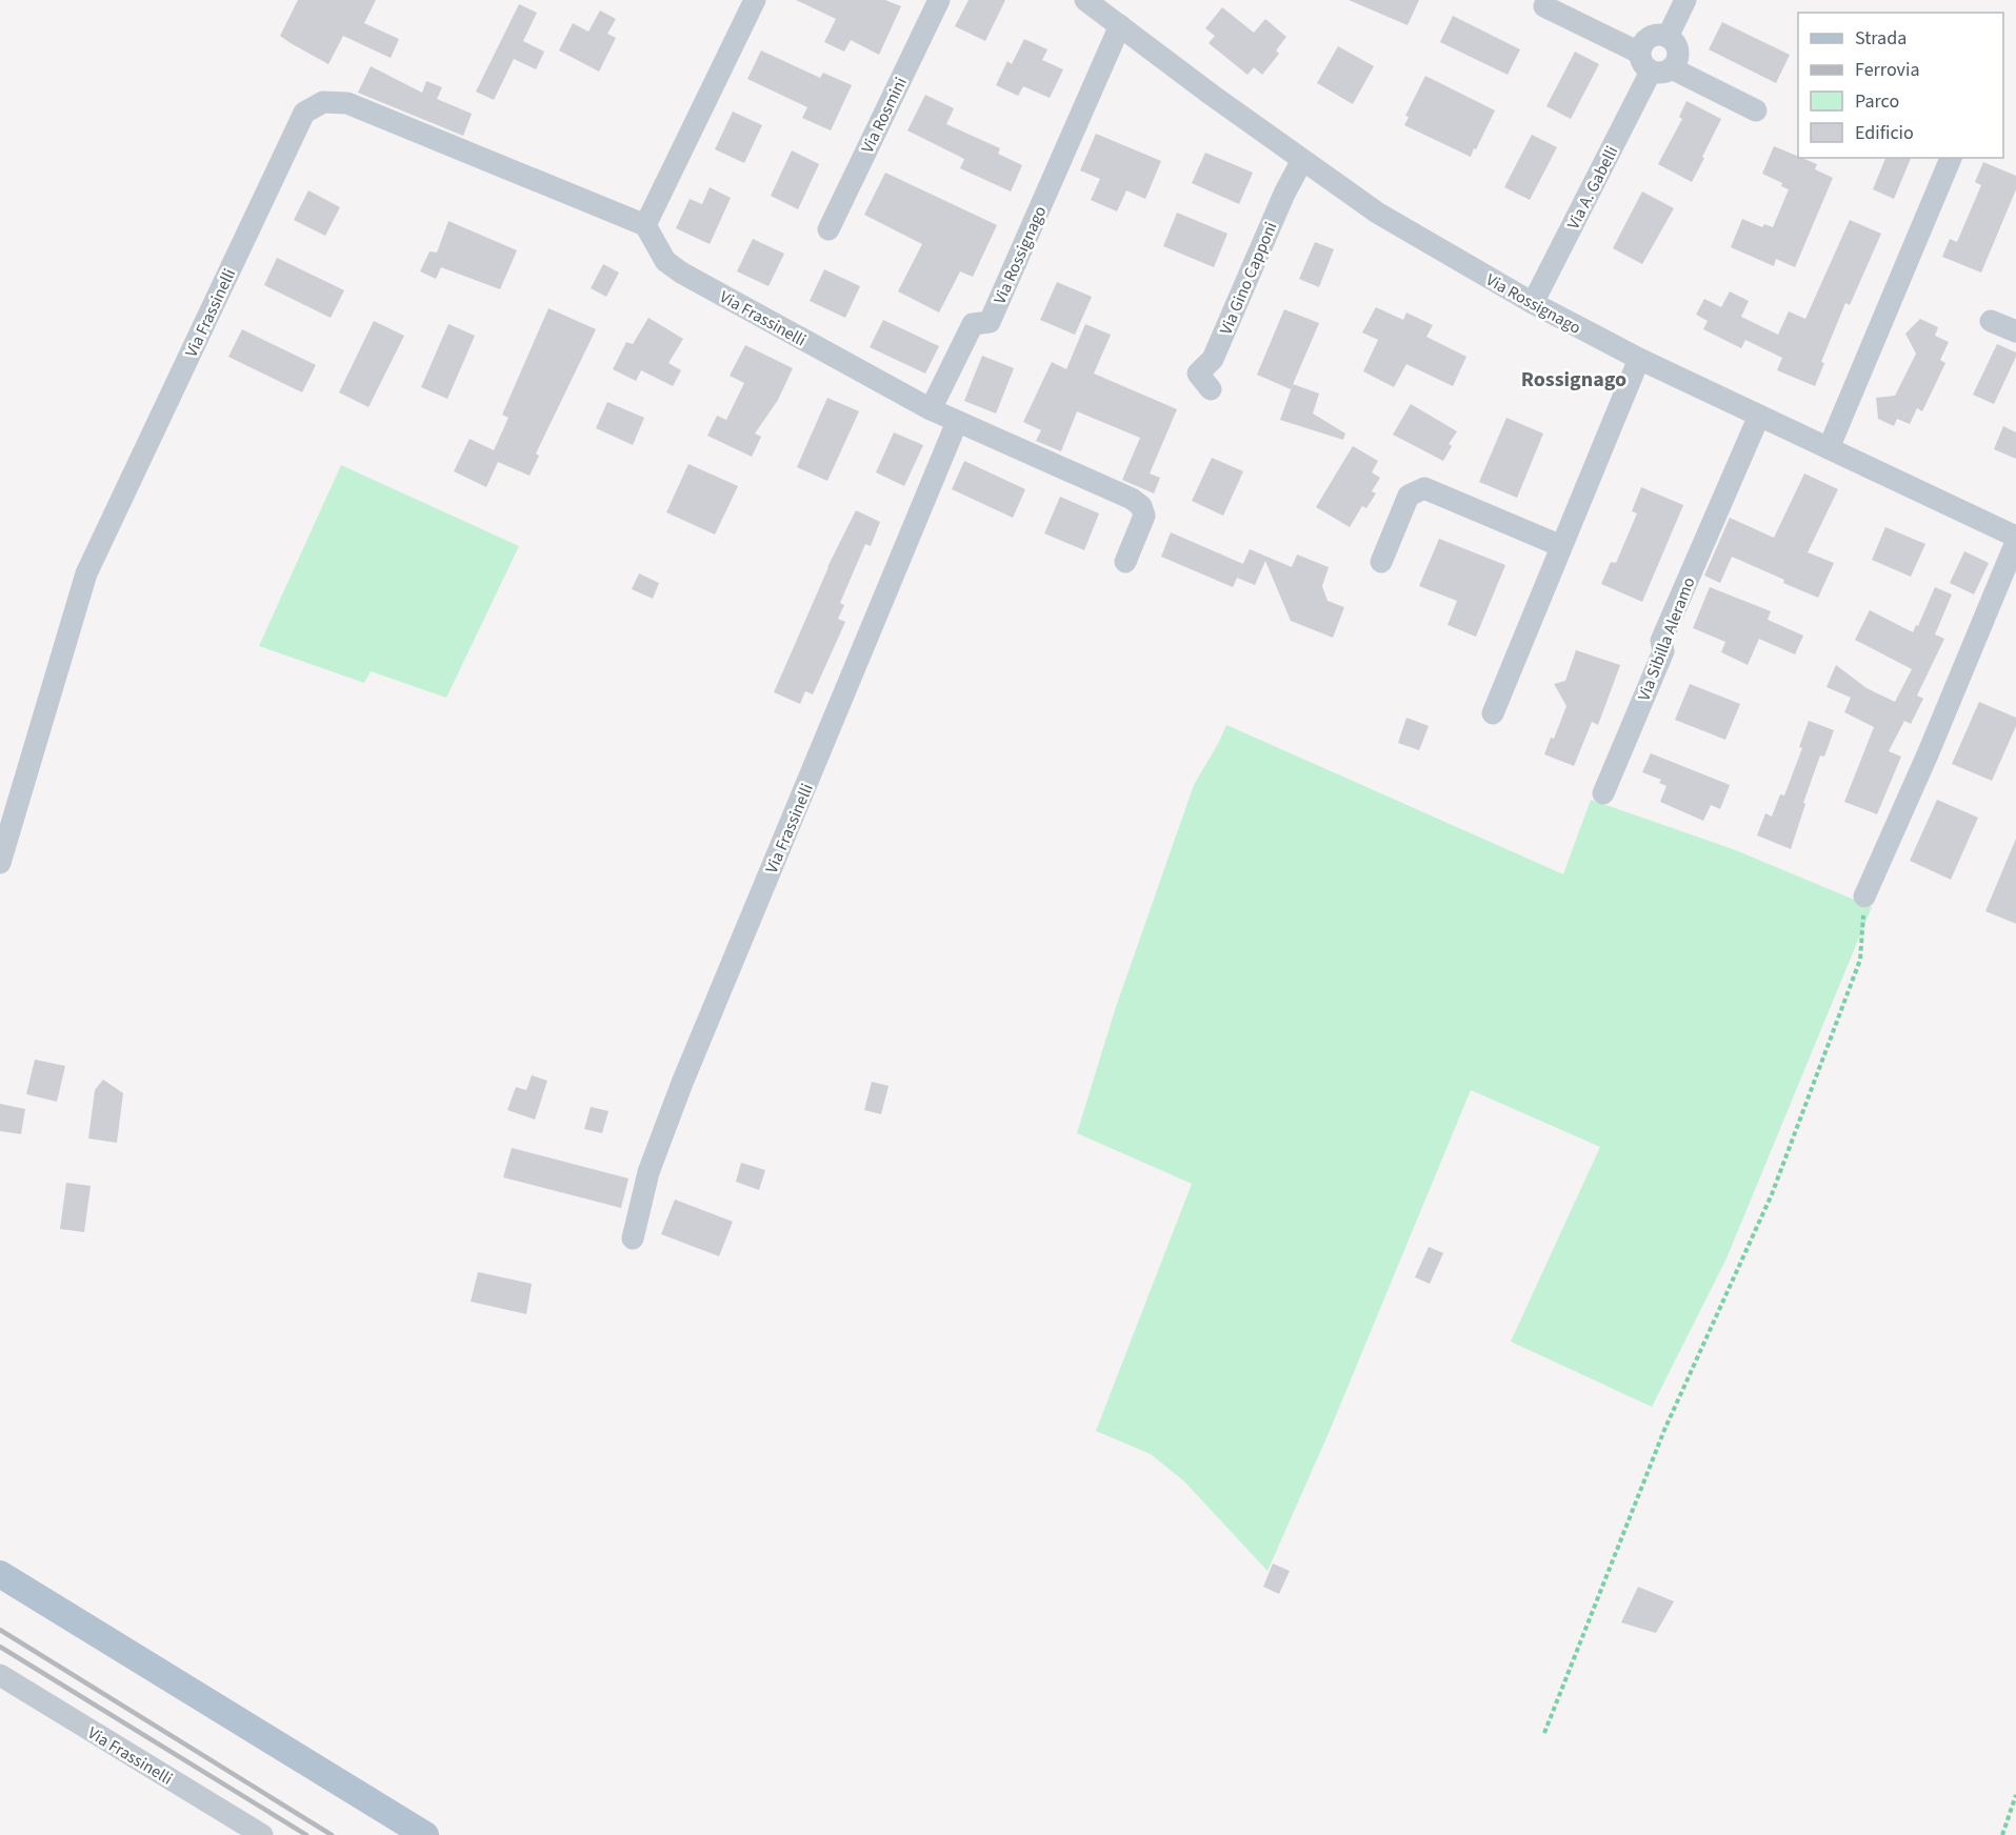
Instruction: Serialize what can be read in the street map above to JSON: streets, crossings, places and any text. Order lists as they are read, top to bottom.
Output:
{
  "streets": {
    "street": [
      "Via Rosmini",
      "Via A. Gabelli",
      "Via Rossignago",
      "Via Gino Capponi",
      "Via Frassinelli",
      "Via Sibilla Aleramo"
    ]
  },
  "crossings": [
    ["Via A. Gabelli", "Via Rossignago"],
    ["Via Rossignago", "Via Gino Capponi"],
    ["Via Rossignago", "Via Frassinelli"],
    ["Via Rossignago", "Via Sibilla Aleramo"]
  ],
  "districts": ["Rossignago"],
  "legend": [
    "Strada",
    "Ferrovia",
    "Parco",
    "Edificio"
  ]
}
